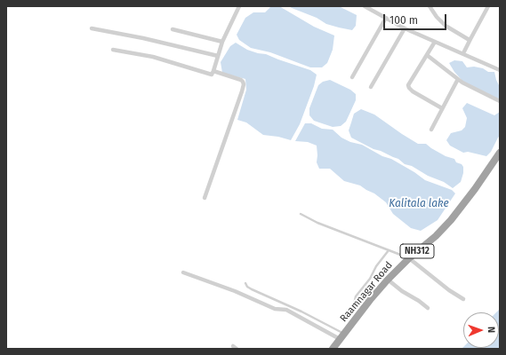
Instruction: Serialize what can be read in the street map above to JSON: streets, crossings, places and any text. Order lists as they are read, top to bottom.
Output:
{
  "streets": {
    "highway": ["NH312", "Raamnagar Road"]
  },
  "water": ["Kalitala lake"],
  "scale_bar": "100 m",
  "north": "right"
}
